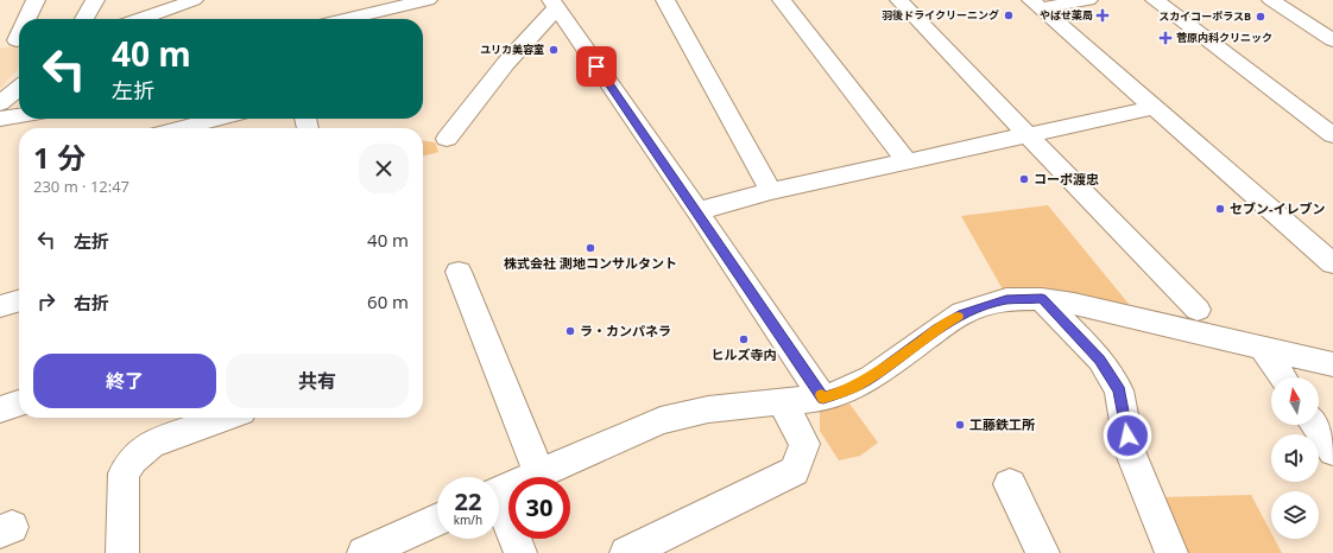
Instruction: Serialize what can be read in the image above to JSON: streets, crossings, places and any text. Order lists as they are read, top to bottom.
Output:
{
  "places": {
    "other": [
      "羽後ドライクリーニング",
      "スカイコーポラスB",
      "ユリカ美容室",
      "コーポ渡忠",
      "セブン-イレブン",
      "株式会社 測地コンサルタント",
      "ラ・カンパネラ",
      "ヒルズ寺内",
      "工藤鉄工所"
    ],
    "health": ["やばせ薬局", "菅原内科クリニック"]
  },
  "north": "top",
  "page": {
    "turn": ["40 m", "左折"],
    "heading": ["1 分", "230 m · 12:47"],
    "list": [
      {
        "name": "左折",
        "value": "40 m"
      },
      {
        "name": "右折",
        "value": "60 m"
      }
    ],
    "buttons": ["終了", "共有"],
    "speed": "22 km/h",
    "limit": "30"
  }
}
